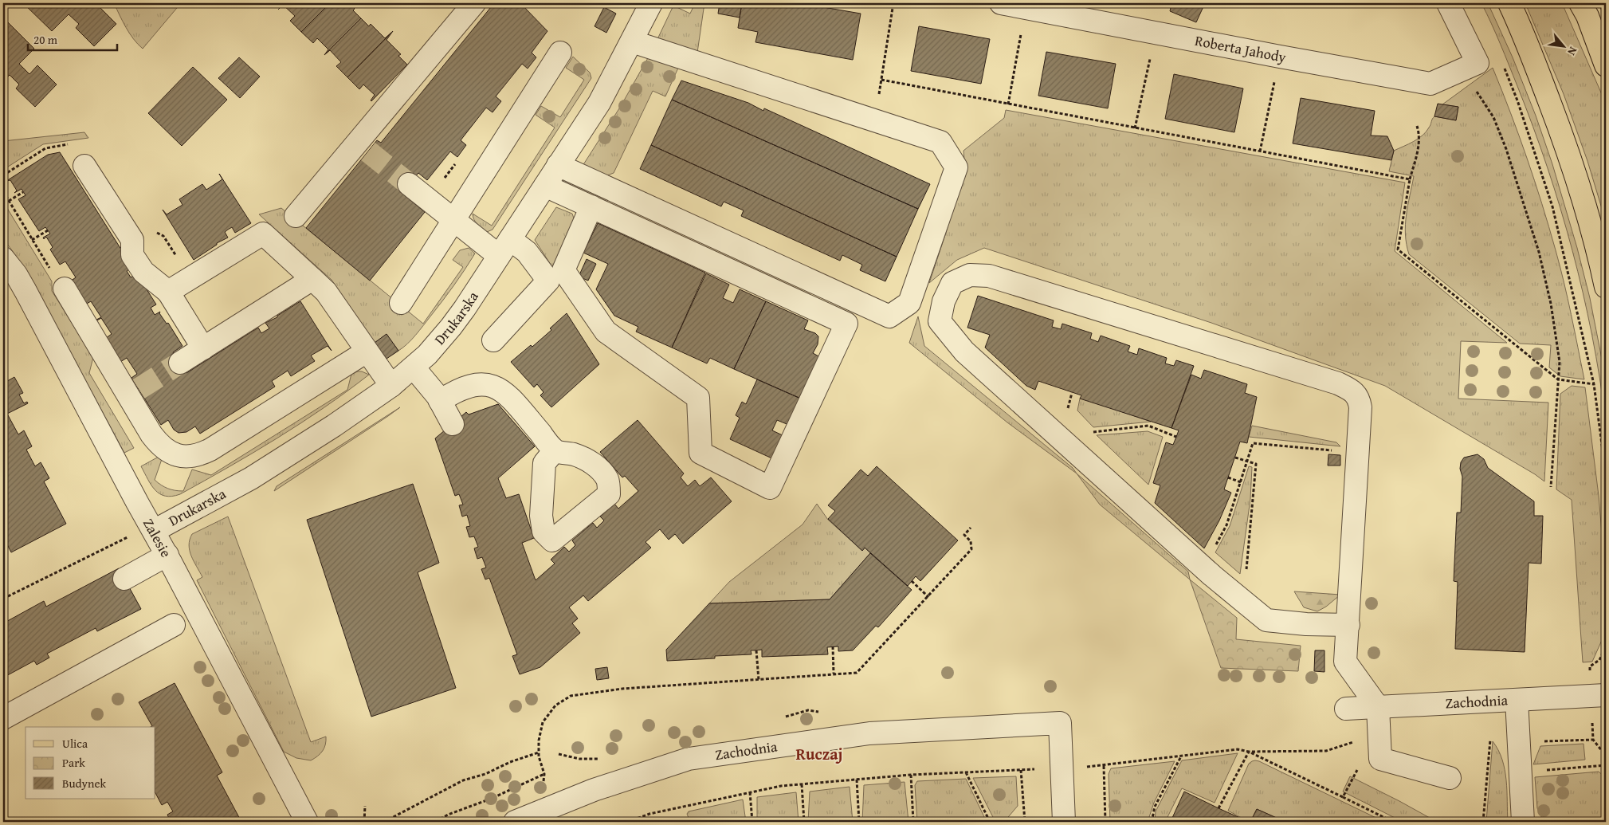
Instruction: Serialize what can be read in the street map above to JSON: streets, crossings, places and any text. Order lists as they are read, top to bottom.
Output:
{
  "streets": {
    "street": [
      "Roberta Jahody",
      "Drukarska",
      "Zalesie",
      "Zachodnia"
    ]
  },
  "crossings": [
    ["Drukarska", "Zalesie"]
  ],
  "districts": ["Ruczaj"],
  "legend": ["Ulica", "Park", "Budynek"],
  "scale_bar": "20 m",
  "north": "bottom right"
}
